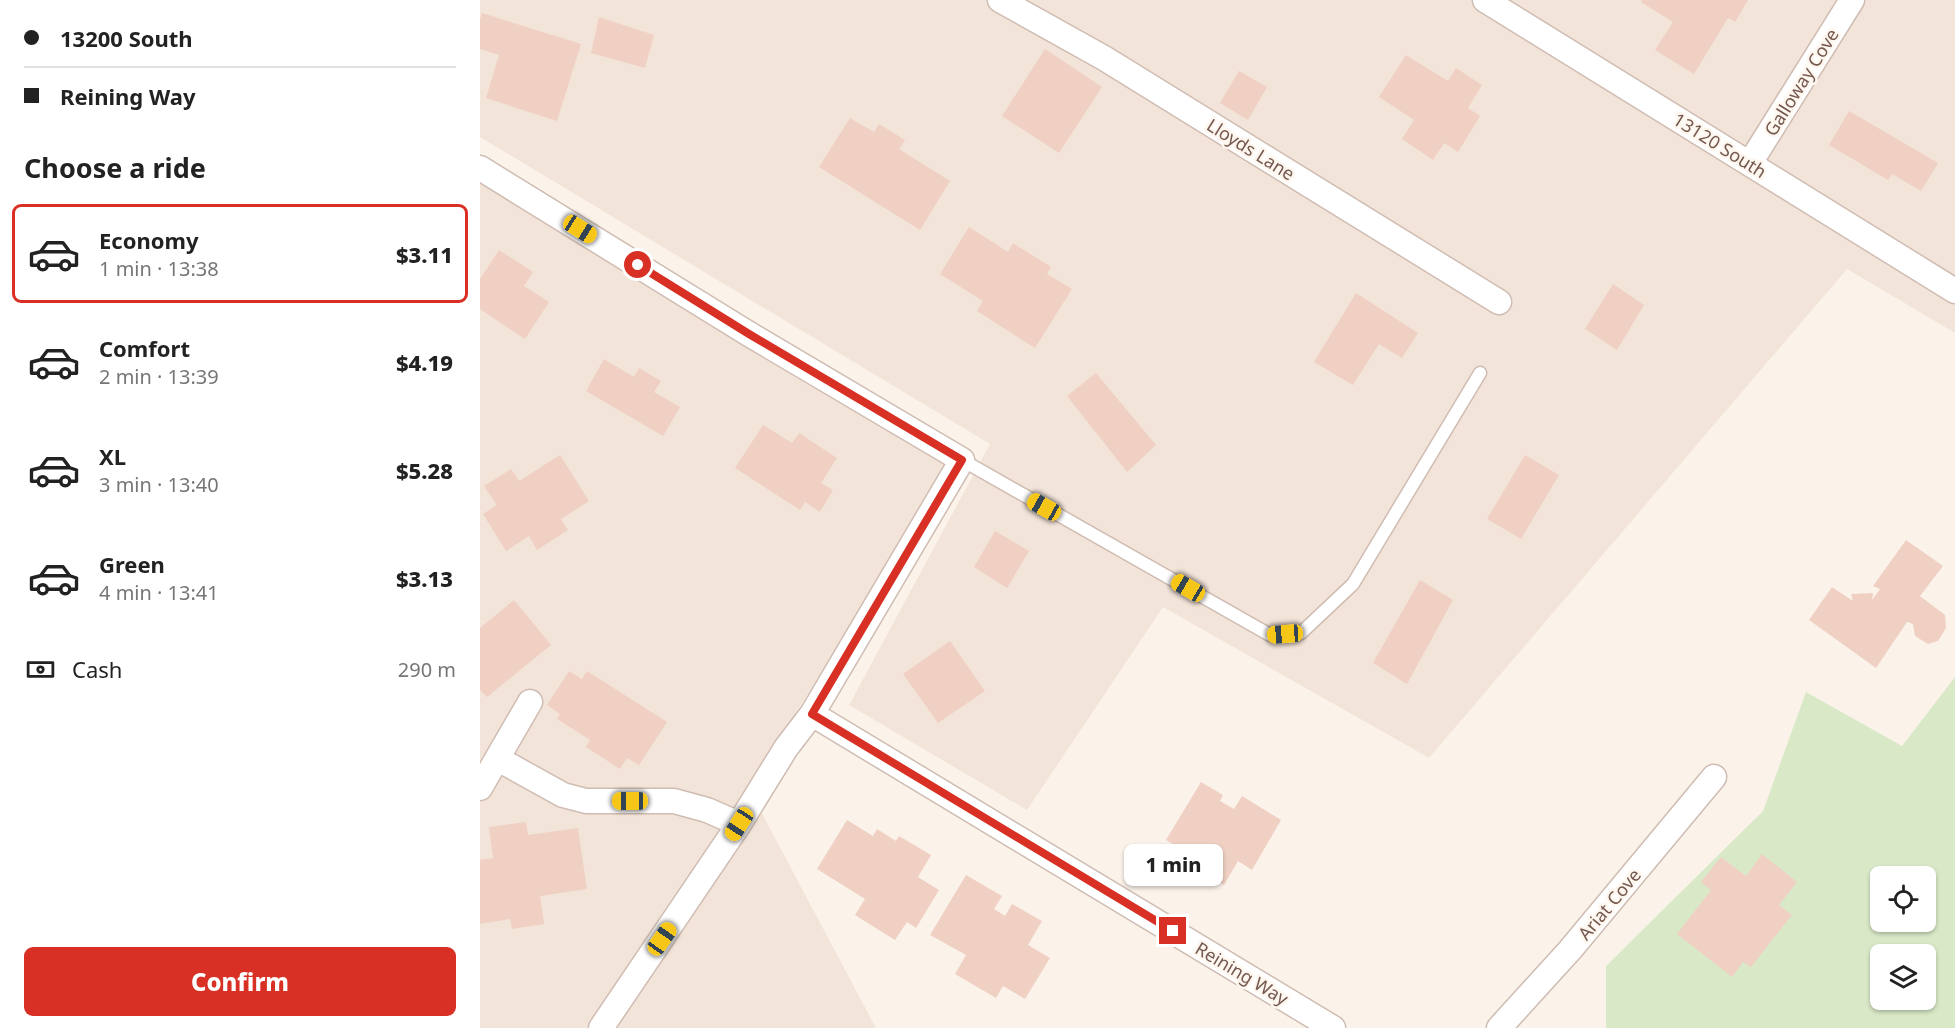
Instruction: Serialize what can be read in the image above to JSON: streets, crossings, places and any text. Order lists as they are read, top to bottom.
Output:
{
  "streets": {
    "street": [
      "Galloway Cove",
      "13120 South",
      "Lloyds Lane",
      "Ariat Cove",
      "Reining Way"
    ]
  },
  "crossings": [
    ["Galloway Cove", "13120 South"]
  ],
  "page": {
    "banner": ["13200 South", "Reining Way"],
    "heading": "Choose a ride",
    "list": [
      {
        "name": "Economy",
        "note": "1 min · 13:38",
        "value": "$3.11"
      },
      {
        "name": "Comfort",
        "note": "2 min · 13:39",
        "value": "$4.19"
      },
      {
        "name": "XL",
        "note": "3 min · 13:40",
        "value": "$5.28"
      },
      {
        "name": "Green",
        "note": "4 min · 13:41",
        "value": "$3.13"
      }
    ],
    "pay": ["Cash", "290 m"],
    "bubble": "1 min",
    "buttons": "Confirm"
  }
}
